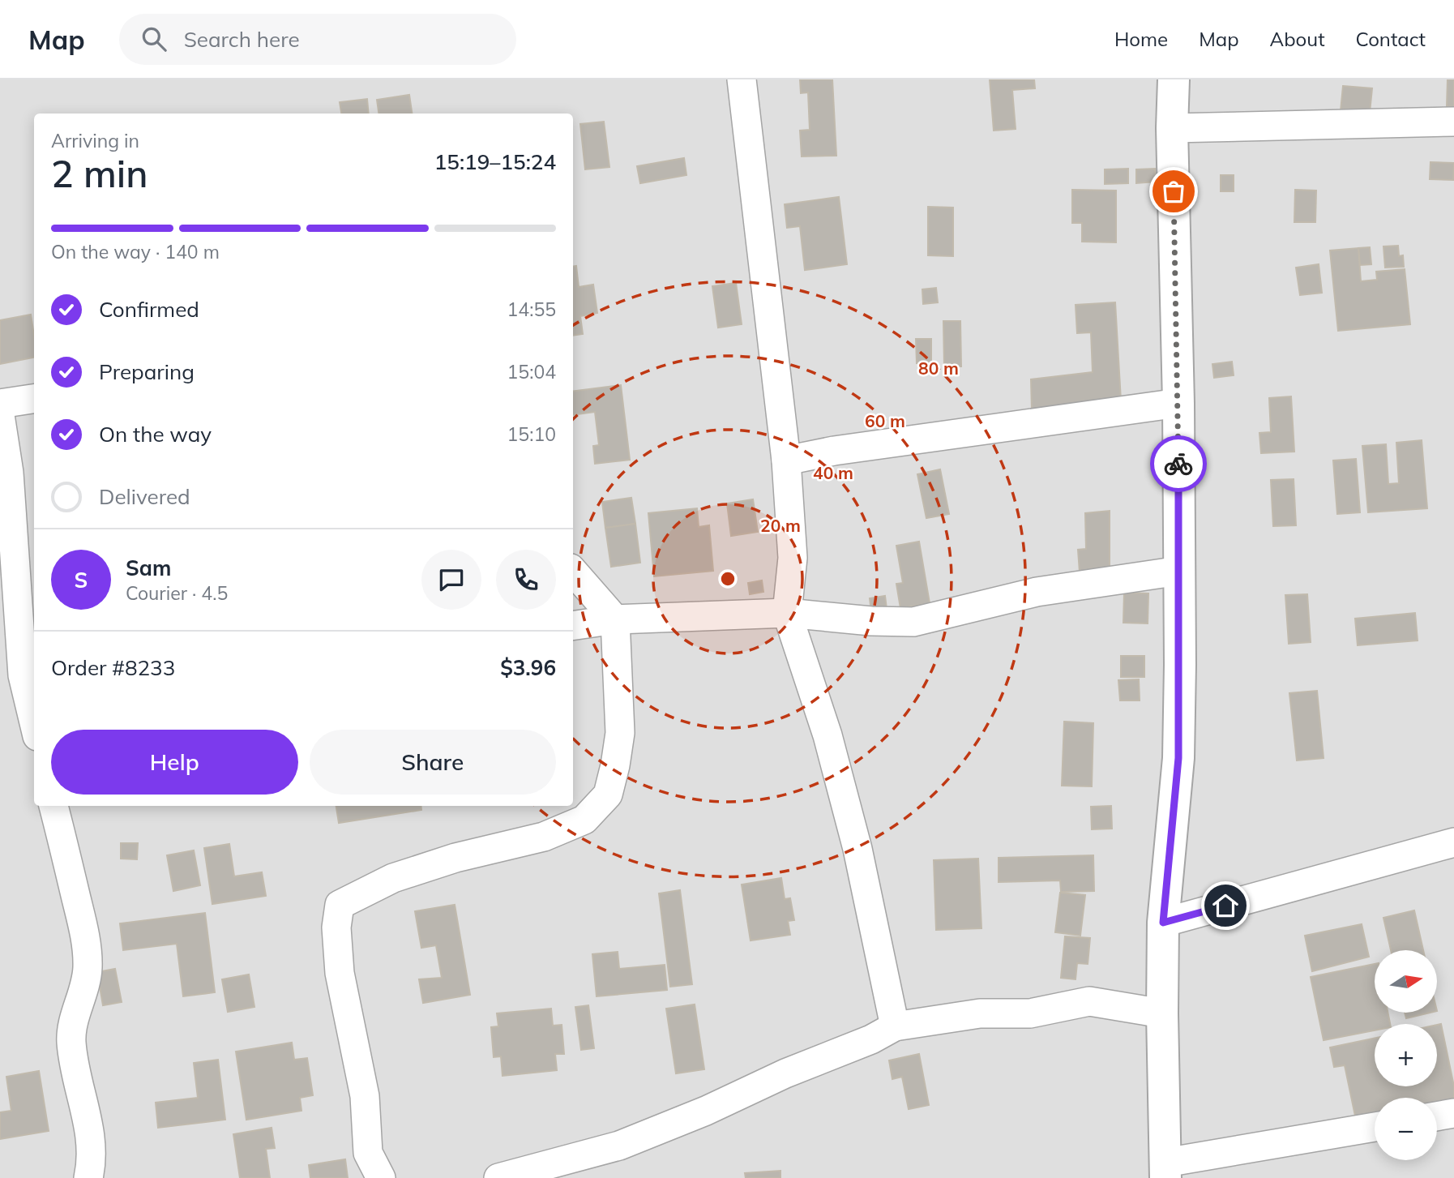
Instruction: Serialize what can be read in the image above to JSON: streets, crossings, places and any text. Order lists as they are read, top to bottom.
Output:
{
  "north": "right",
  "page": {
    "header": "Map",
    "search": "Search here",
    "nav": [
      "Home",
      "Map",
      "About",
      "Contact"
    ],
    "heading": ["2 min", "Arriving in", "15:19–15:24"],
    "panel": [
      "Sam",
      "Courier · 4.5",
      "Order #8233",
      "$3.96"
    ],
    "bar": "On the way · 140 m",
    "list": [
      ["Confirmed", "14:55"],
      ["Preparing", "15:04"],
      ["On the way", "15:10"],
      "Delivered"
    ],
    "round": "S",
    "buttons": ["Help", "Share"],
    "map_buttons": ["+", "−"]
  },
  "rings": [
    "80 m",
    "60 m",
    "40 m",
    "20 m"
  ]
}
